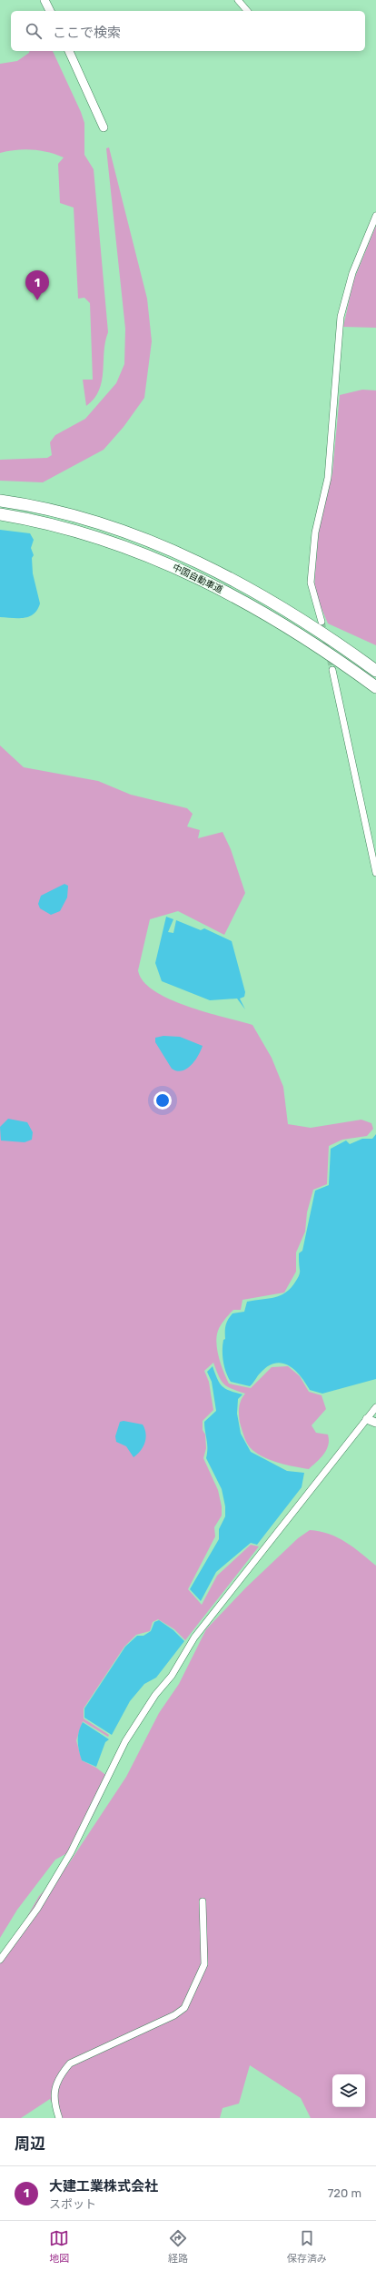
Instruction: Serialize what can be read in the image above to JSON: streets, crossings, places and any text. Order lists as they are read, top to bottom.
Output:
{
  "streets": {
    "highway": ["中国自動車道"]
  },
  "page": {
    "search": "ここで検索",
    "pins": "1",
    "heading": "周辺",
    "list": [
      {
        "mark": "1",
        "name": "大建工業株式会社",
        "note": "スポット",
        "value": "720 m"
      }
    ],
    "nav": ["地図", "経路", "保存済み"]
  }
}
